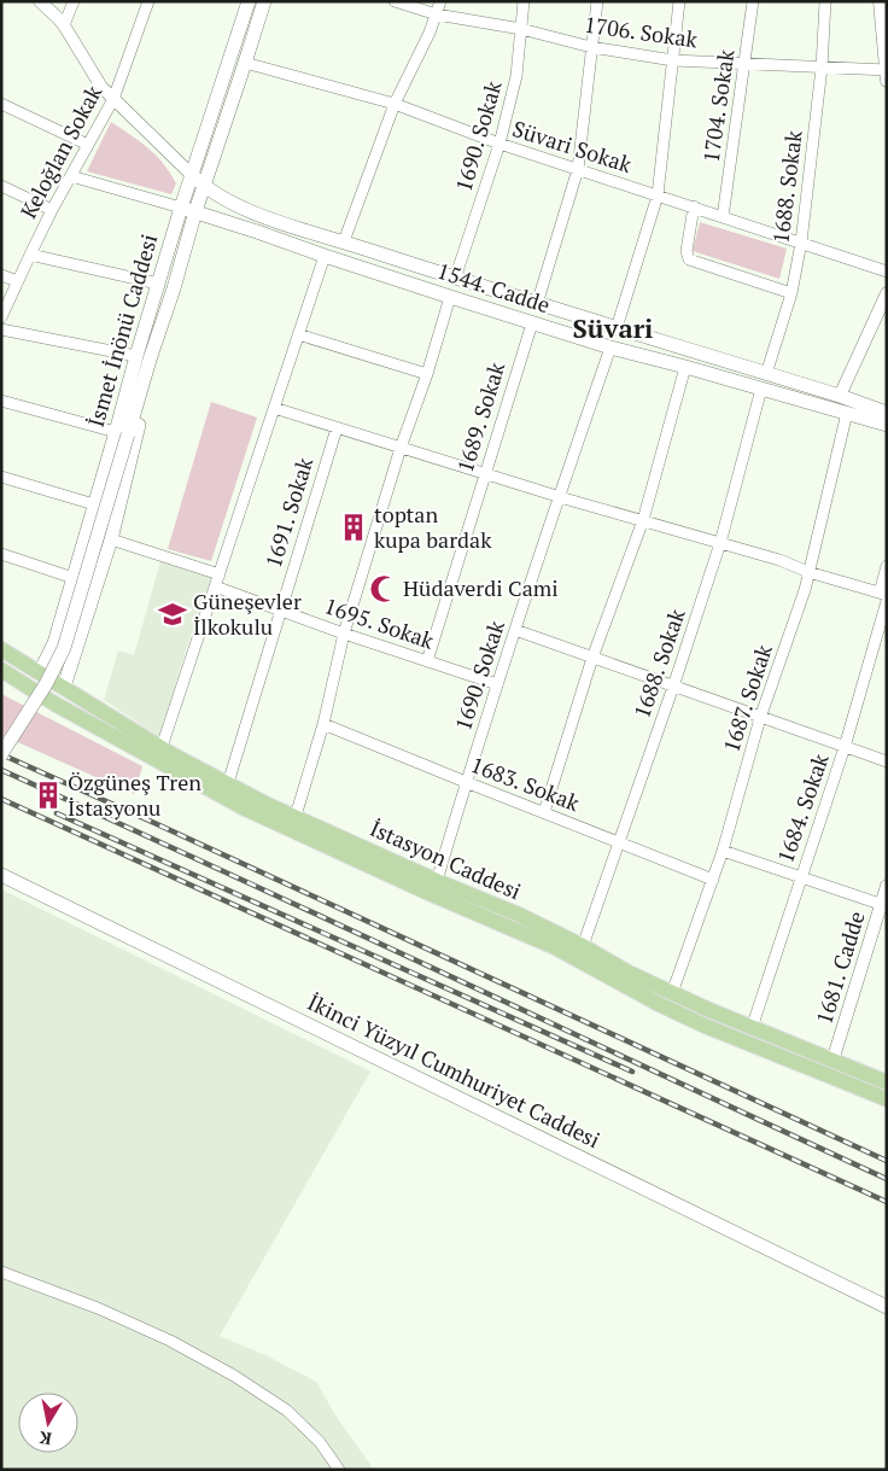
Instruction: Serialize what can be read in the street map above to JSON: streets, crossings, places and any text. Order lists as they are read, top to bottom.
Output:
{
  "streets": {
    "main road": [
      "1544. Cadde",
      "İsmet İnönü Caddesi",
      "İstasyon Caddesi",
      "İkinci Yüzyıl Cumhuriyet Caddesi"
    ],
    "street": [
      "1706. Sokak",
      "1704. Sokak",
      "1690. Sokak",
      "Süvari Sokak",
      "Keloğlan Sokak",
      "1688. Sokak",
      "1689. Sokak",
      "1691. Sokak",
      "1695. Sokak",
      "1687. Sokak",
      "1683. Sokak",
      "1684. Sokak",
      "1681. Cadde"
    ]
  },
  "crossings": [
    ["1706. Sokak", "1704. Sokak"],
    ["1706. Sokak", "1690. Sokak"],
    ["1706. Sokak", "1688. Sokak"],
    ["1704. Sokak", "Süvari Sokak"],
    ["1690. Sokak", "Süvari Sokak"],
    ["1690. Sokak", "1544. Cadde"],
    ["1690. Sokak", "1695. Sokak"],
    ["1690. Sokak", "1683. Sokak"],
    ["1690. Sokak", "İstasyon Caddesi"],
    ["Süvari Sokak", "1688. Sokak"],
    ["1688. Sokak", "1544. Cadde"],
    ["1688. Sokak", "1683. Sokak"],
    ["1688. Sokak", "İstasyon Caddesi"],
    ["1544. Cadde", "İsmet İnönü Caddesi"],
    ["1544. Cadde", "1689. Sokak"],
    ["1544. Cadde", "1687. Sokak"],
    ["İsmet İnönü Caddesi", "İstasyon Caddesi"],
    ["1689. Sokak", "1695. Sokak"],
    ["1691. Sokak", "1695. Sokak"],
    ["1691. Sokak", "İstasyon Caddesi"],
    ["1687. Sokak", "1683. Sokak"],
    ["1687. Sokak", "İstasyon Caddesi"],
    ["1684. Sokak", "İstasyon Caddesi"],
    ["İstasyon Caddesi", "1681. Cadde"]
  ],
  "districts": ["Süvari"],
  "places": {
    "building": ["toptan kupa bardak", "Özgüneş Tren İstasyonu"],
    "mosque": ["Hüdaverdi Cami"],
    "school or university": ["Güneşevler İlkokulu"]
  },
  "north": "bottom"
}
